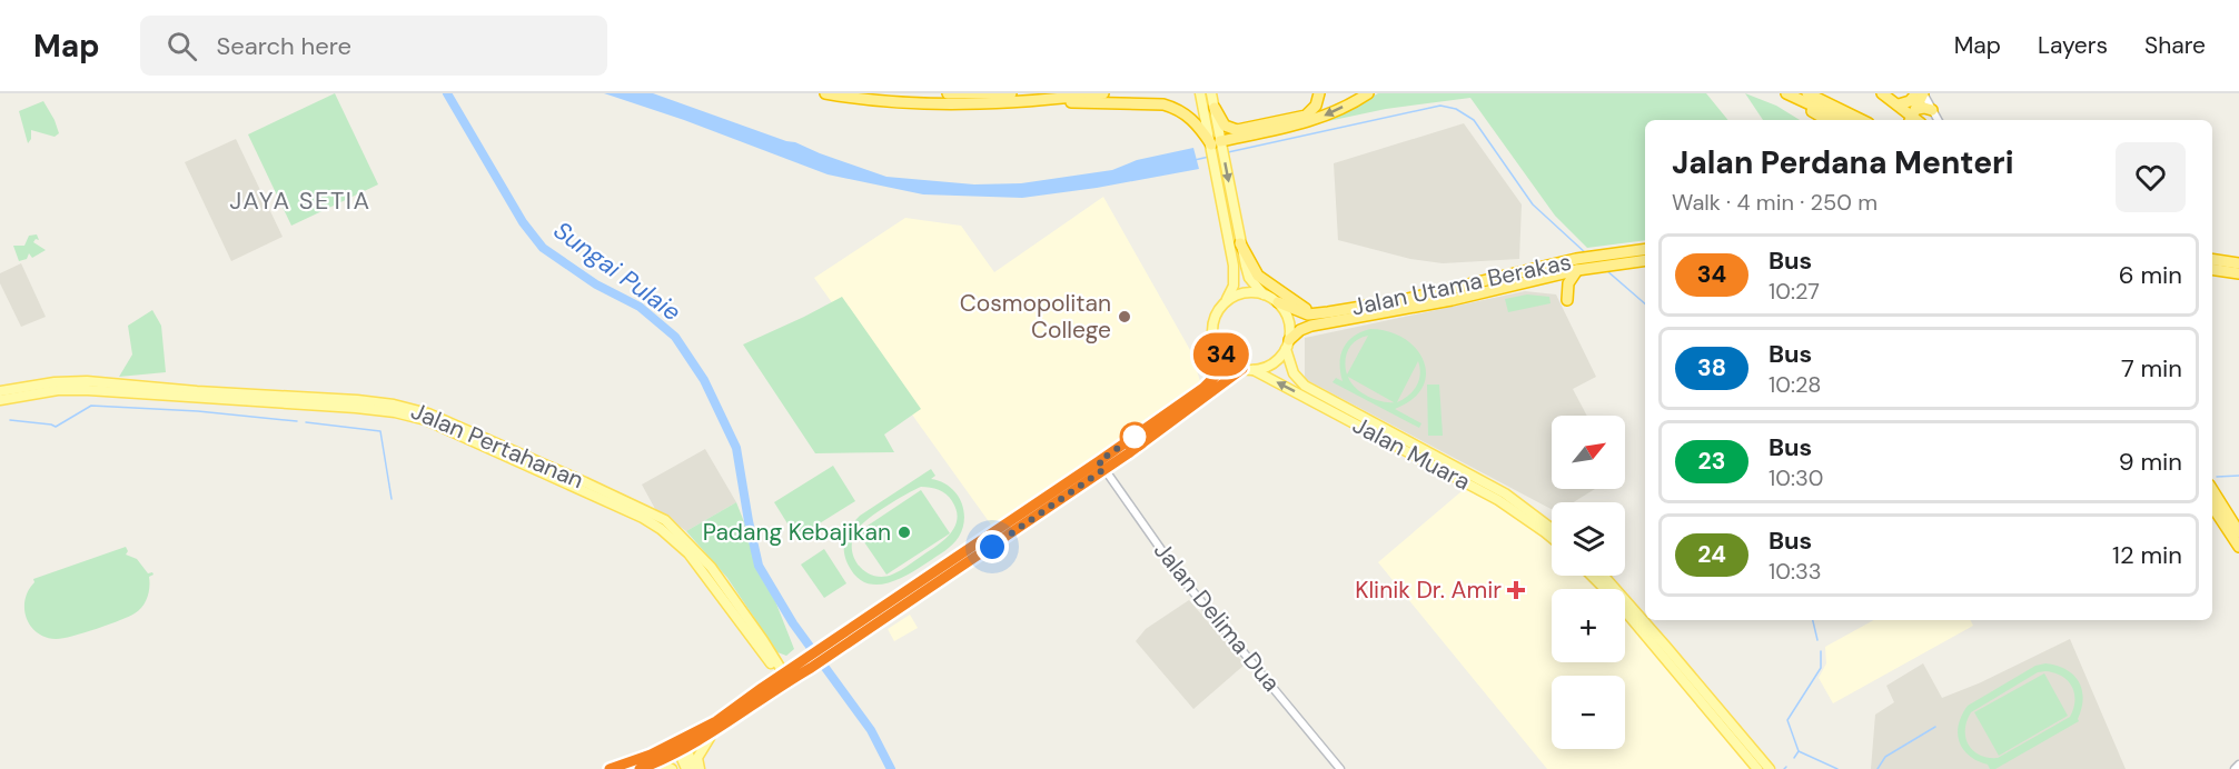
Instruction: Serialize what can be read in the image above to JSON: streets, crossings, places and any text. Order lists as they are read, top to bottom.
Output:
{
  "streets": {
    "highway": ["Jalan Utama Berakas"],
    "main road": ["Jalan Pertahanan", "Jalan Muara"],
    "street": ["Jalan Delima Dua"]
  },
  "crossings": [
    ["Jalan Utama Berakas", "Jalan Muara"]
  ],
  "districts": ["JAYA SETIA"],
  "water": ["Sungai Pulaie"],
  "places": {
    "other": ["Cosmopolitan College", "Padang Kebajikan"],
    "health": ["Klinik Dr. Amir"]
  },
  "lines": ["bus line 34"],
  "north": "top right",
  "page": {
    "header": "Map",
    "search": "Search here",
    "nav": ["Map", "Layers", "Share"],
    "on_map": "34",
    "heading": ["Jalan Perdana Menteri", "Walk · 4 min · 250 m"],
    "list": [
      {
        "mark": "34",
        "name": "Bus",
        "note": "10:27",
        "value": "6 min"
      },
      {
        "mark": "38",
        "name": "Bus",
        "note": "10:28",
        "value": "7 min"
      },
      {
        "mark": "23",
        "name": "Bus",
        "note": "10:30",
        "value": "9 min"
      },
      {
        "mark": "24",
        "name": "Bus",
        "note": "10:33",
        "value": "12 min"
      }
    ],
    "map_buttons": ["+", "−"]
  }
}
